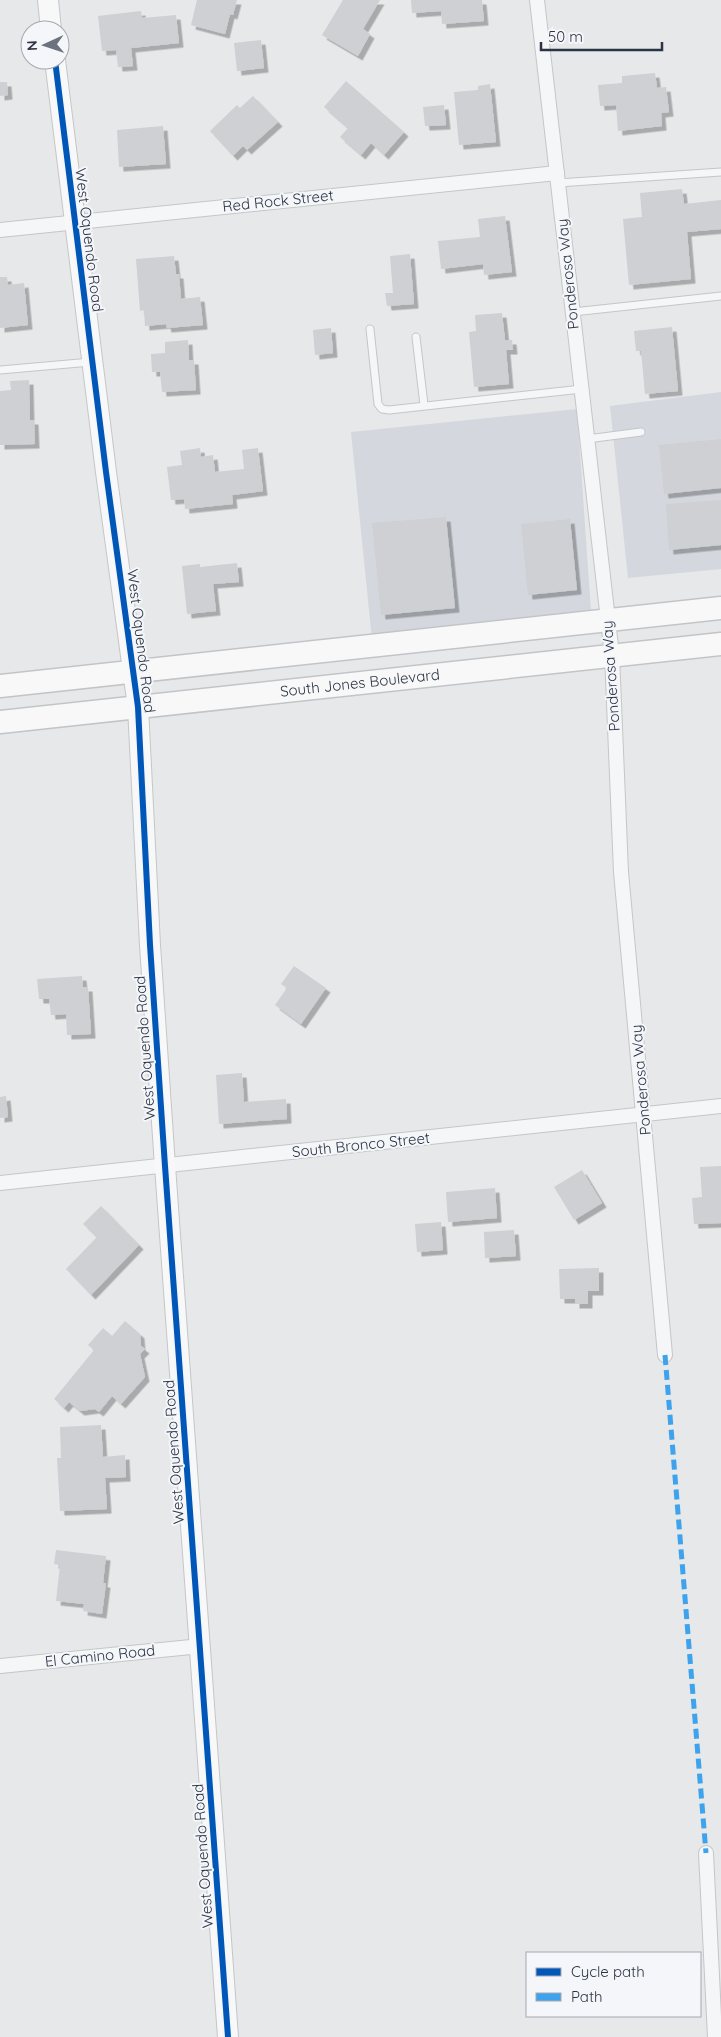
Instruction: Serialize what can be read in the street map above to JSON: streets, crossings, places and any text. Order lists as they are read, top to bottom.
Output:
{
  "streets": {
    "main road": ["South Jones Boulevard"],
    "street": [
      "Red Rock Street",
      "West Oquendo Road",
      "Ponderosa Way",
      "South Bronco Street",
      "El Camino Road"
    ]
  },
  "crossings": [
    ["Red Rock Street", "West Oquendo Road"],
    ["Red Rock Street", "Ponderosa Way"],
    ["West Oquendo Road", "South Jones Boulevard"],
    ["West Oquendo Road", "South Bronco Street"],
    ["West Oquendo Road", "El Camino Road"],
    ["Ponderosa Way", "South Jones Boulevard"],
    ["Ponderosa Way", "South Bronco Street"]
  ],
  "legend": ["Cycle path", "Path"],
  "scale_bar": "50 m",
  "north": "left"
}
